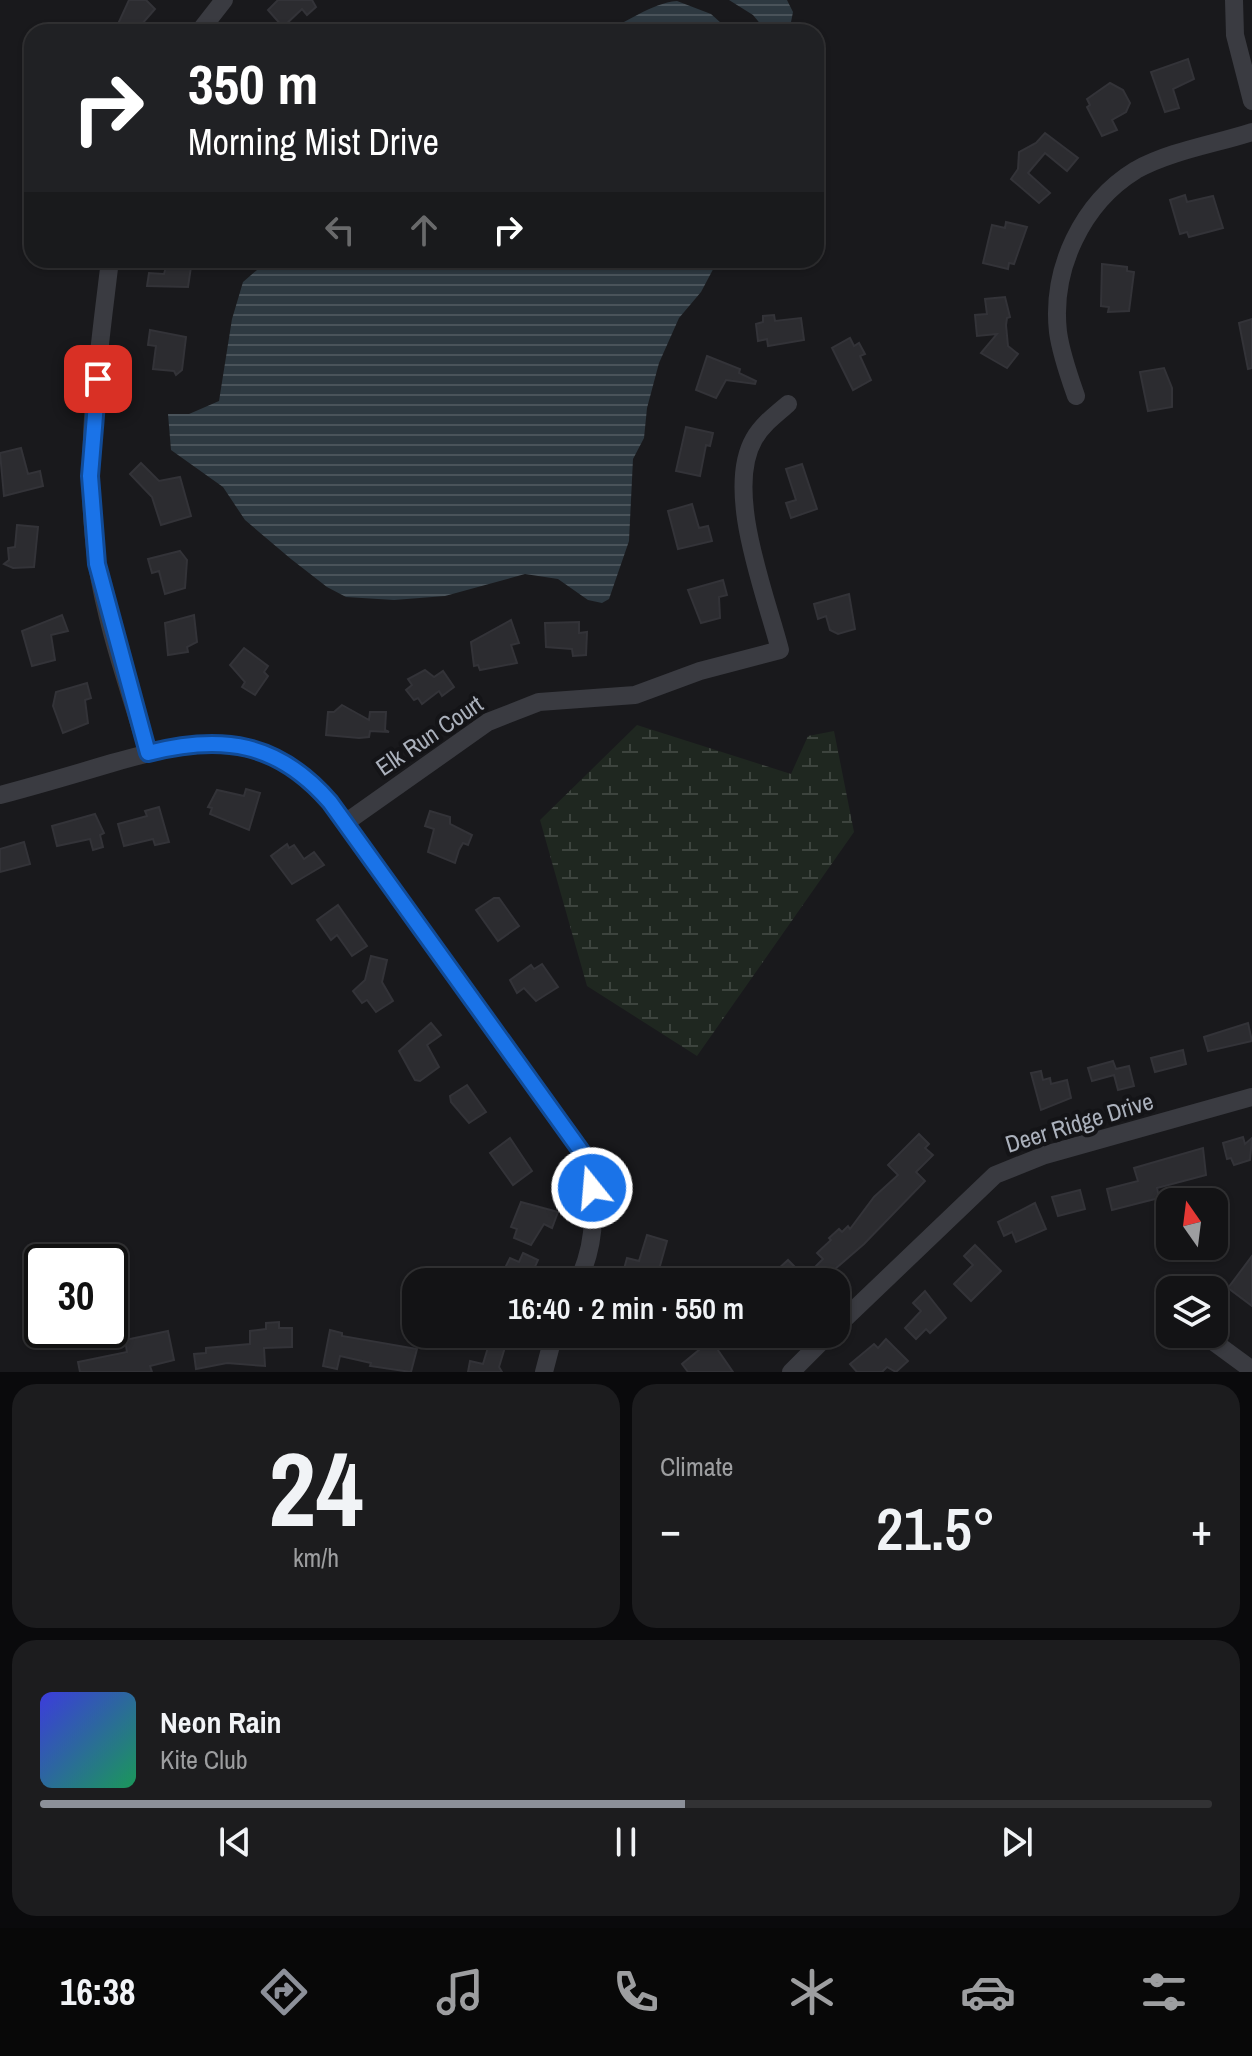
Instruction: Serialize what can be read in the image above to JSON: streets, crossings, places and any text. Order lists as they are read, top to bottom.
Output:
{
  "streets": {
    "street": ["Elk Run Court", "Deer Ridge Drive"]
  },
  "north": "top",
  "page": {
    "turn": ["350 m", "Morning Mist Drive"],
    "limit": "30",
    "trip": "16:40 · 2 min · 550 m",
    "tile": [
      ["24", "km/h"],
      "Climate"
    ],
    "heat": ["−", "21.5°", "+"],
    "song": ["Neon Rain", "Kite Club"],
    "tabs": "16:38"
  }
}
